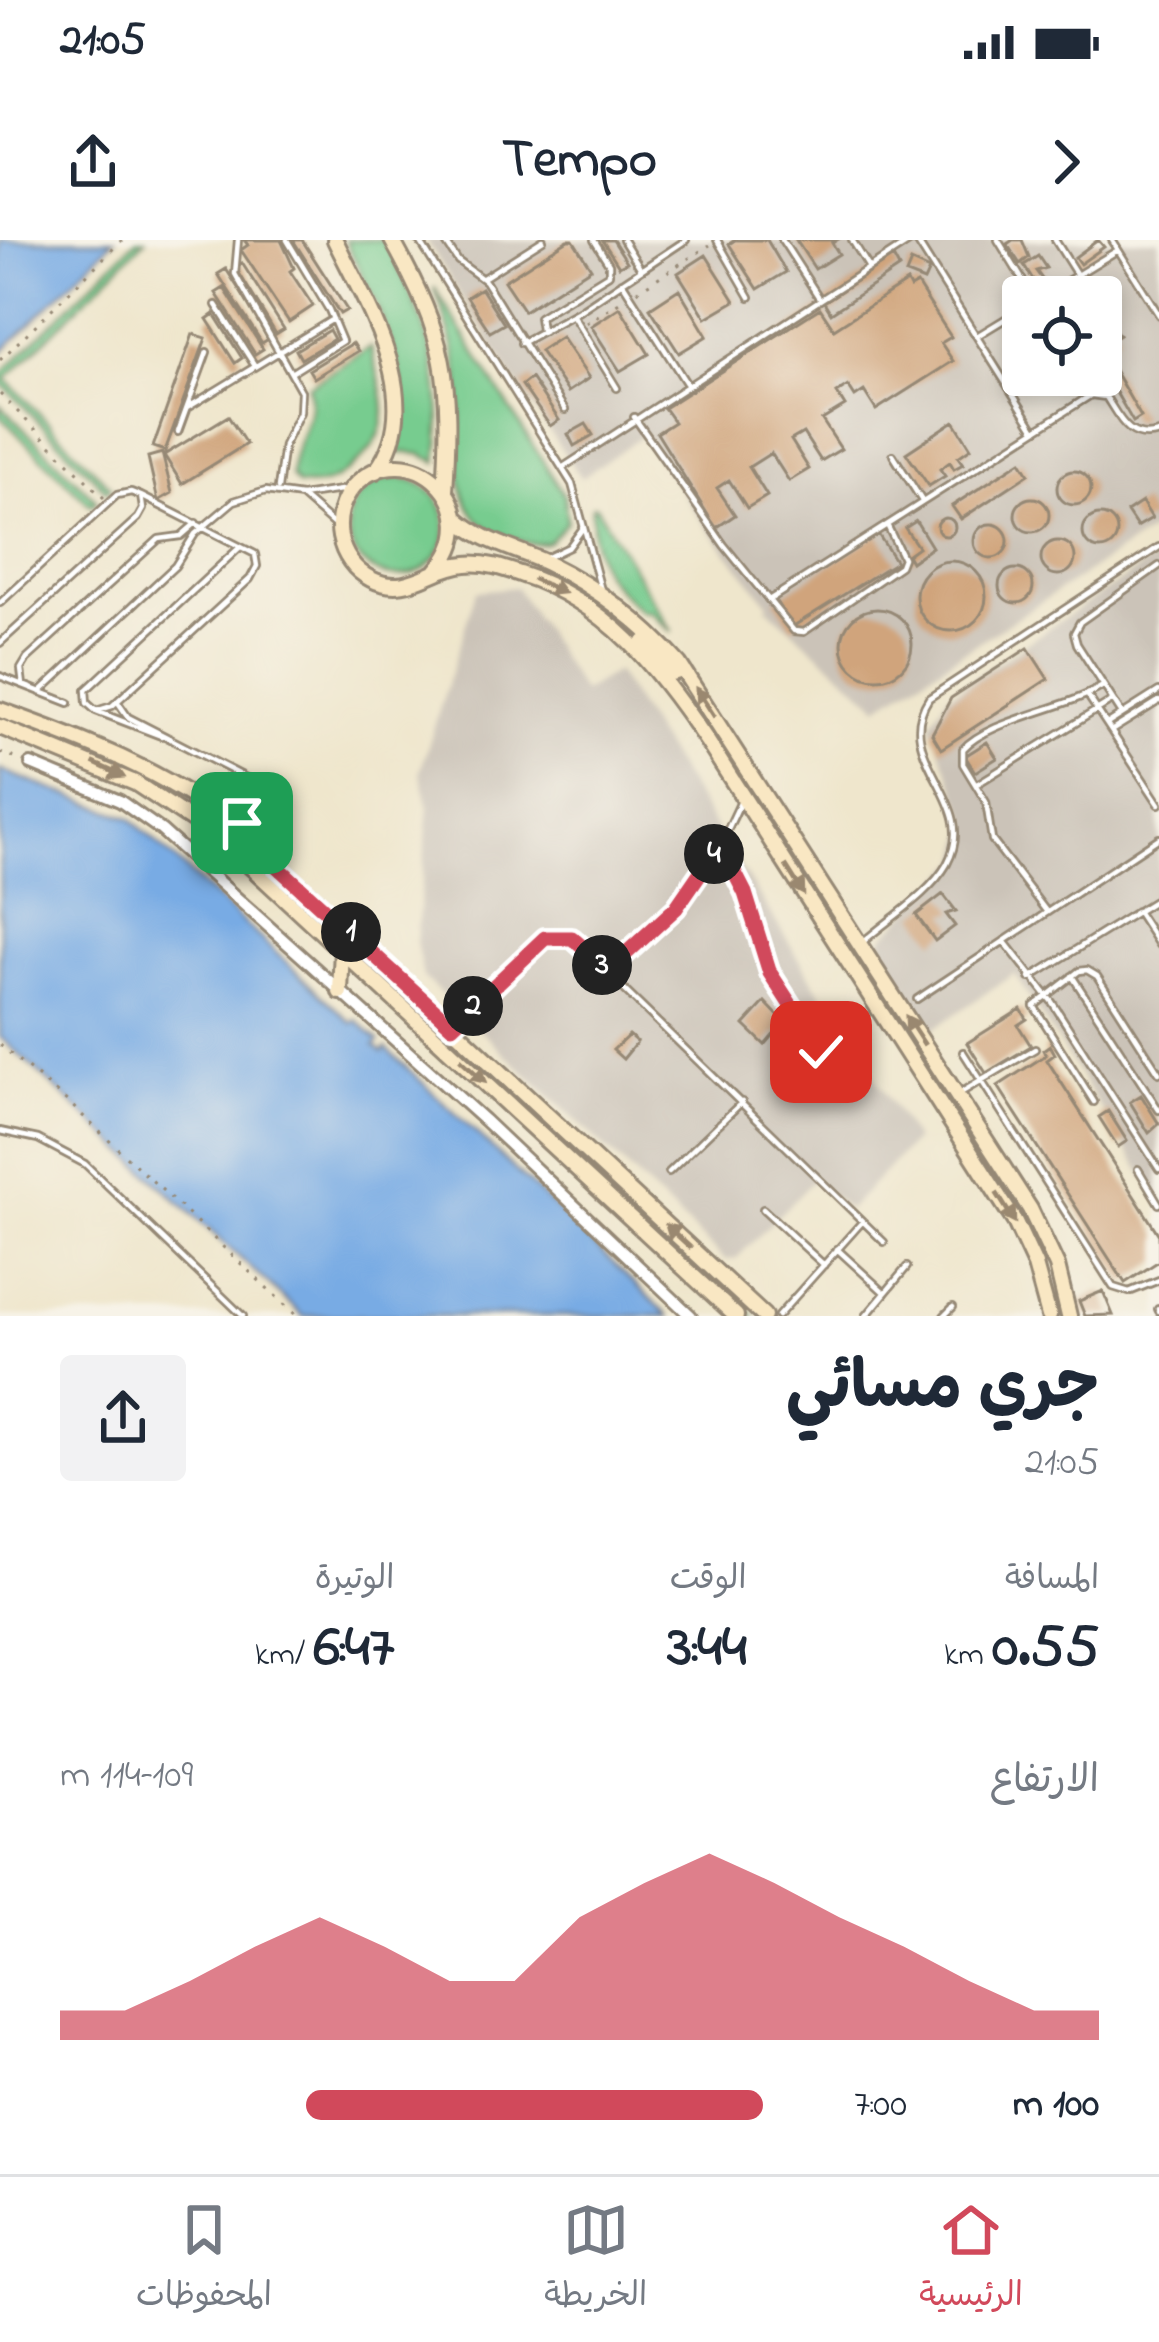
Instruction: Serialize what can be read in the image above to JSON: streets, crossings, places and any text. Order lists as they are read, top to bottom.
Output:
{
  "page": {
    "status": "21:05",
    "header": "Tempo",
    "pins": [
      "4",
      "1",
      "3",
      "2"
    ],
    "heading": ["جري مسائي", "21:05"],
    "stats": [
      ["المسافة", "0.55 km"],
      ["الوقت", "3:44"],
      ["الوتيرة", "6:47 /km"]
    ],
    "chart": ["الارتفاع", "109–114 m"],
    "list": [
      {
        "name": "100 m",
        "note": "7:00"
      }
    ],
    "tabs": ["الرئيسية", "الخريطة", "المحفوظات"]
  }
}
